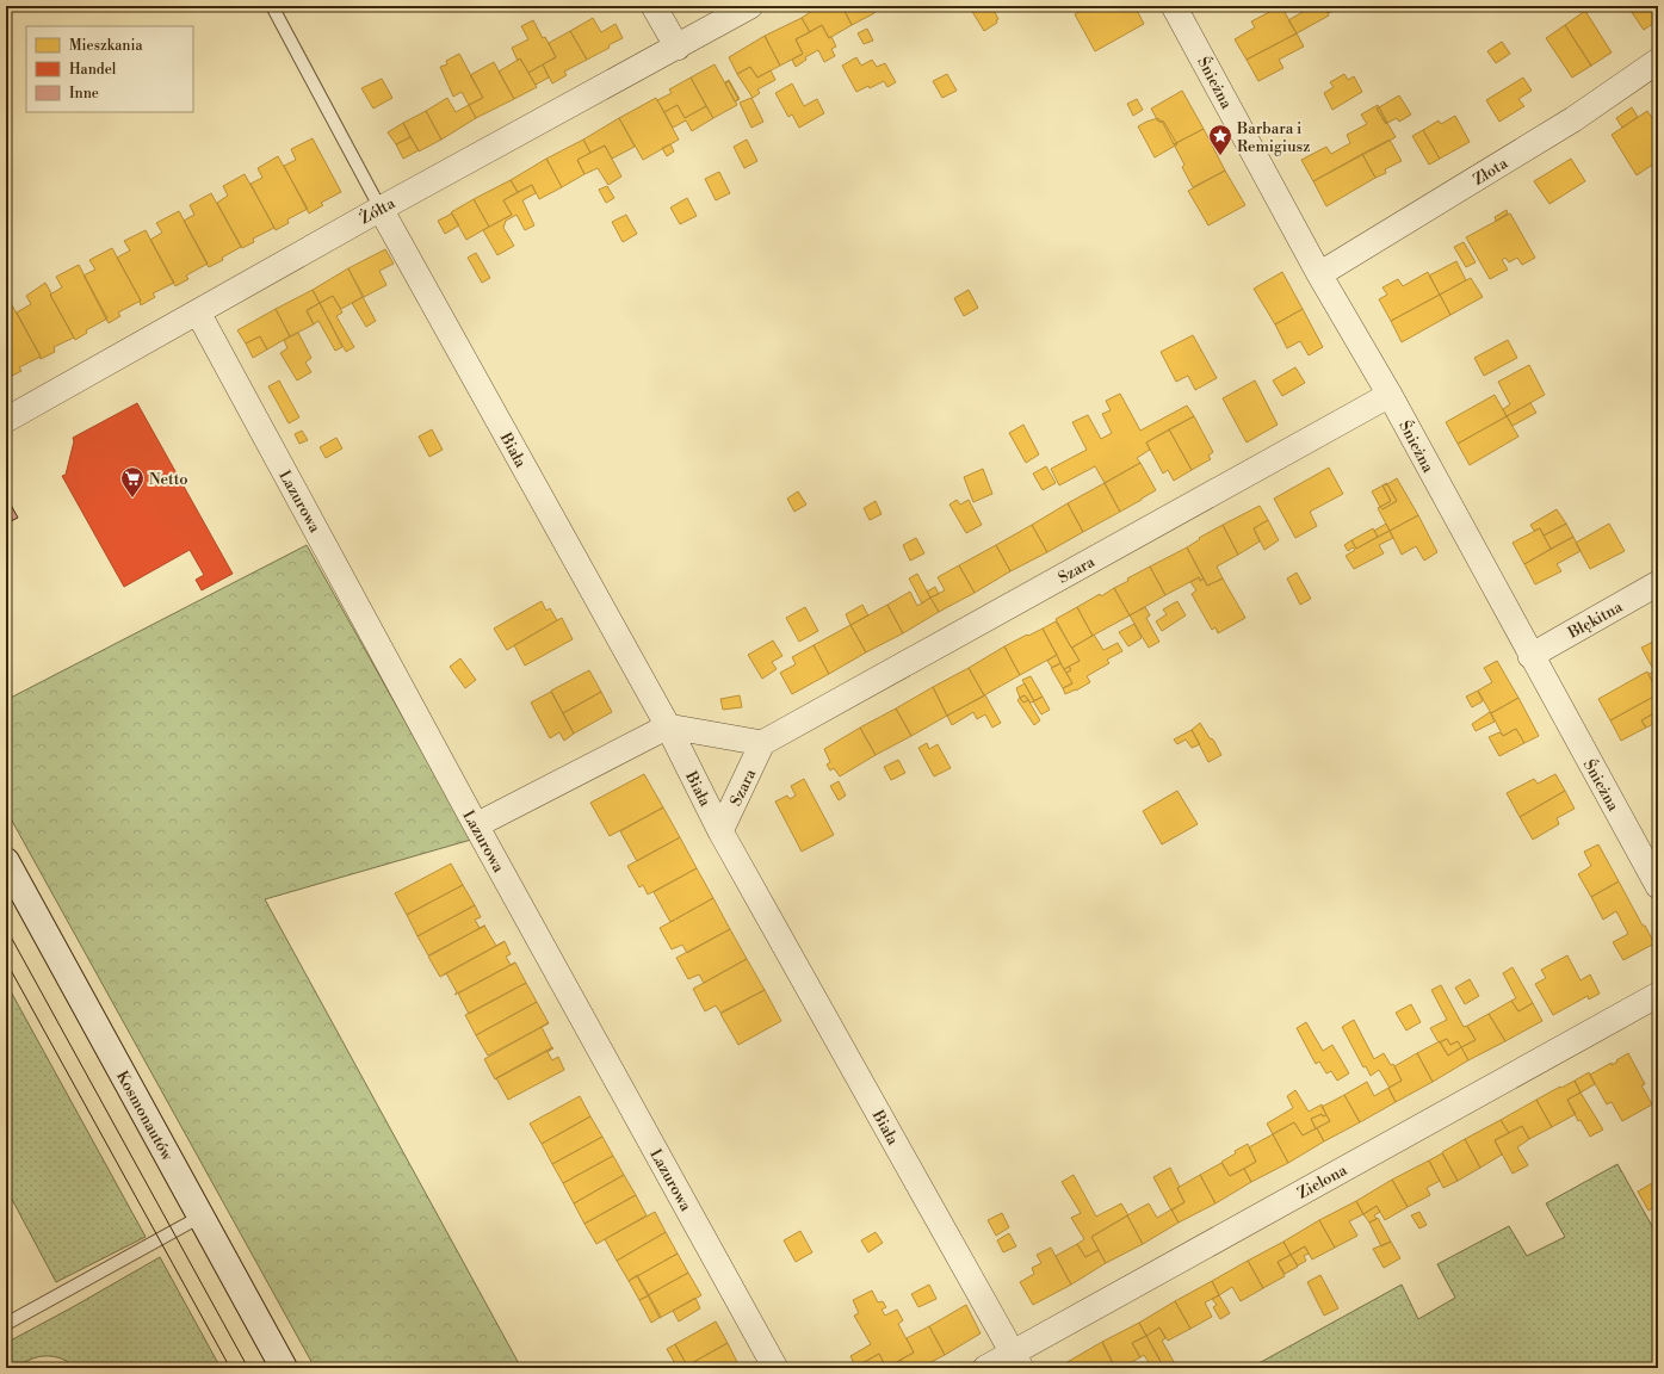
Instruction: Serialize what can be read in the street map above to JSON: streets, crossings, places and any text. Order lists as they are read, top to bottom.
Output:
{
  "streets": {
    "main road": ["Kosmonautów"],
    "street": [
      "Śnieżna",
      "Złota",
      "Żółta",
      "Biała",
      "Lazurowa",
      "Szara",
      "Błękitna",
      "Zielona"
    ]
  },
  "crossings": [
    ["Śnieżna", "Złota"],
    ["Śnieżna", "Szara"],
    ["Śnieżna", "Błękitna"],
    ["Żółta", "Biała"],
    ["Żółta", "Lazurowa"],
    ["Biała", "Szara"],
    ["Biała", "Zielona"]
  ],
  "places": {
    "place": ["Barbara i Remigiusz"],
    "supermarket": ["Netto"]
  },
  "legend": ["Mieszkania", "Handel", "Inne"]
}
